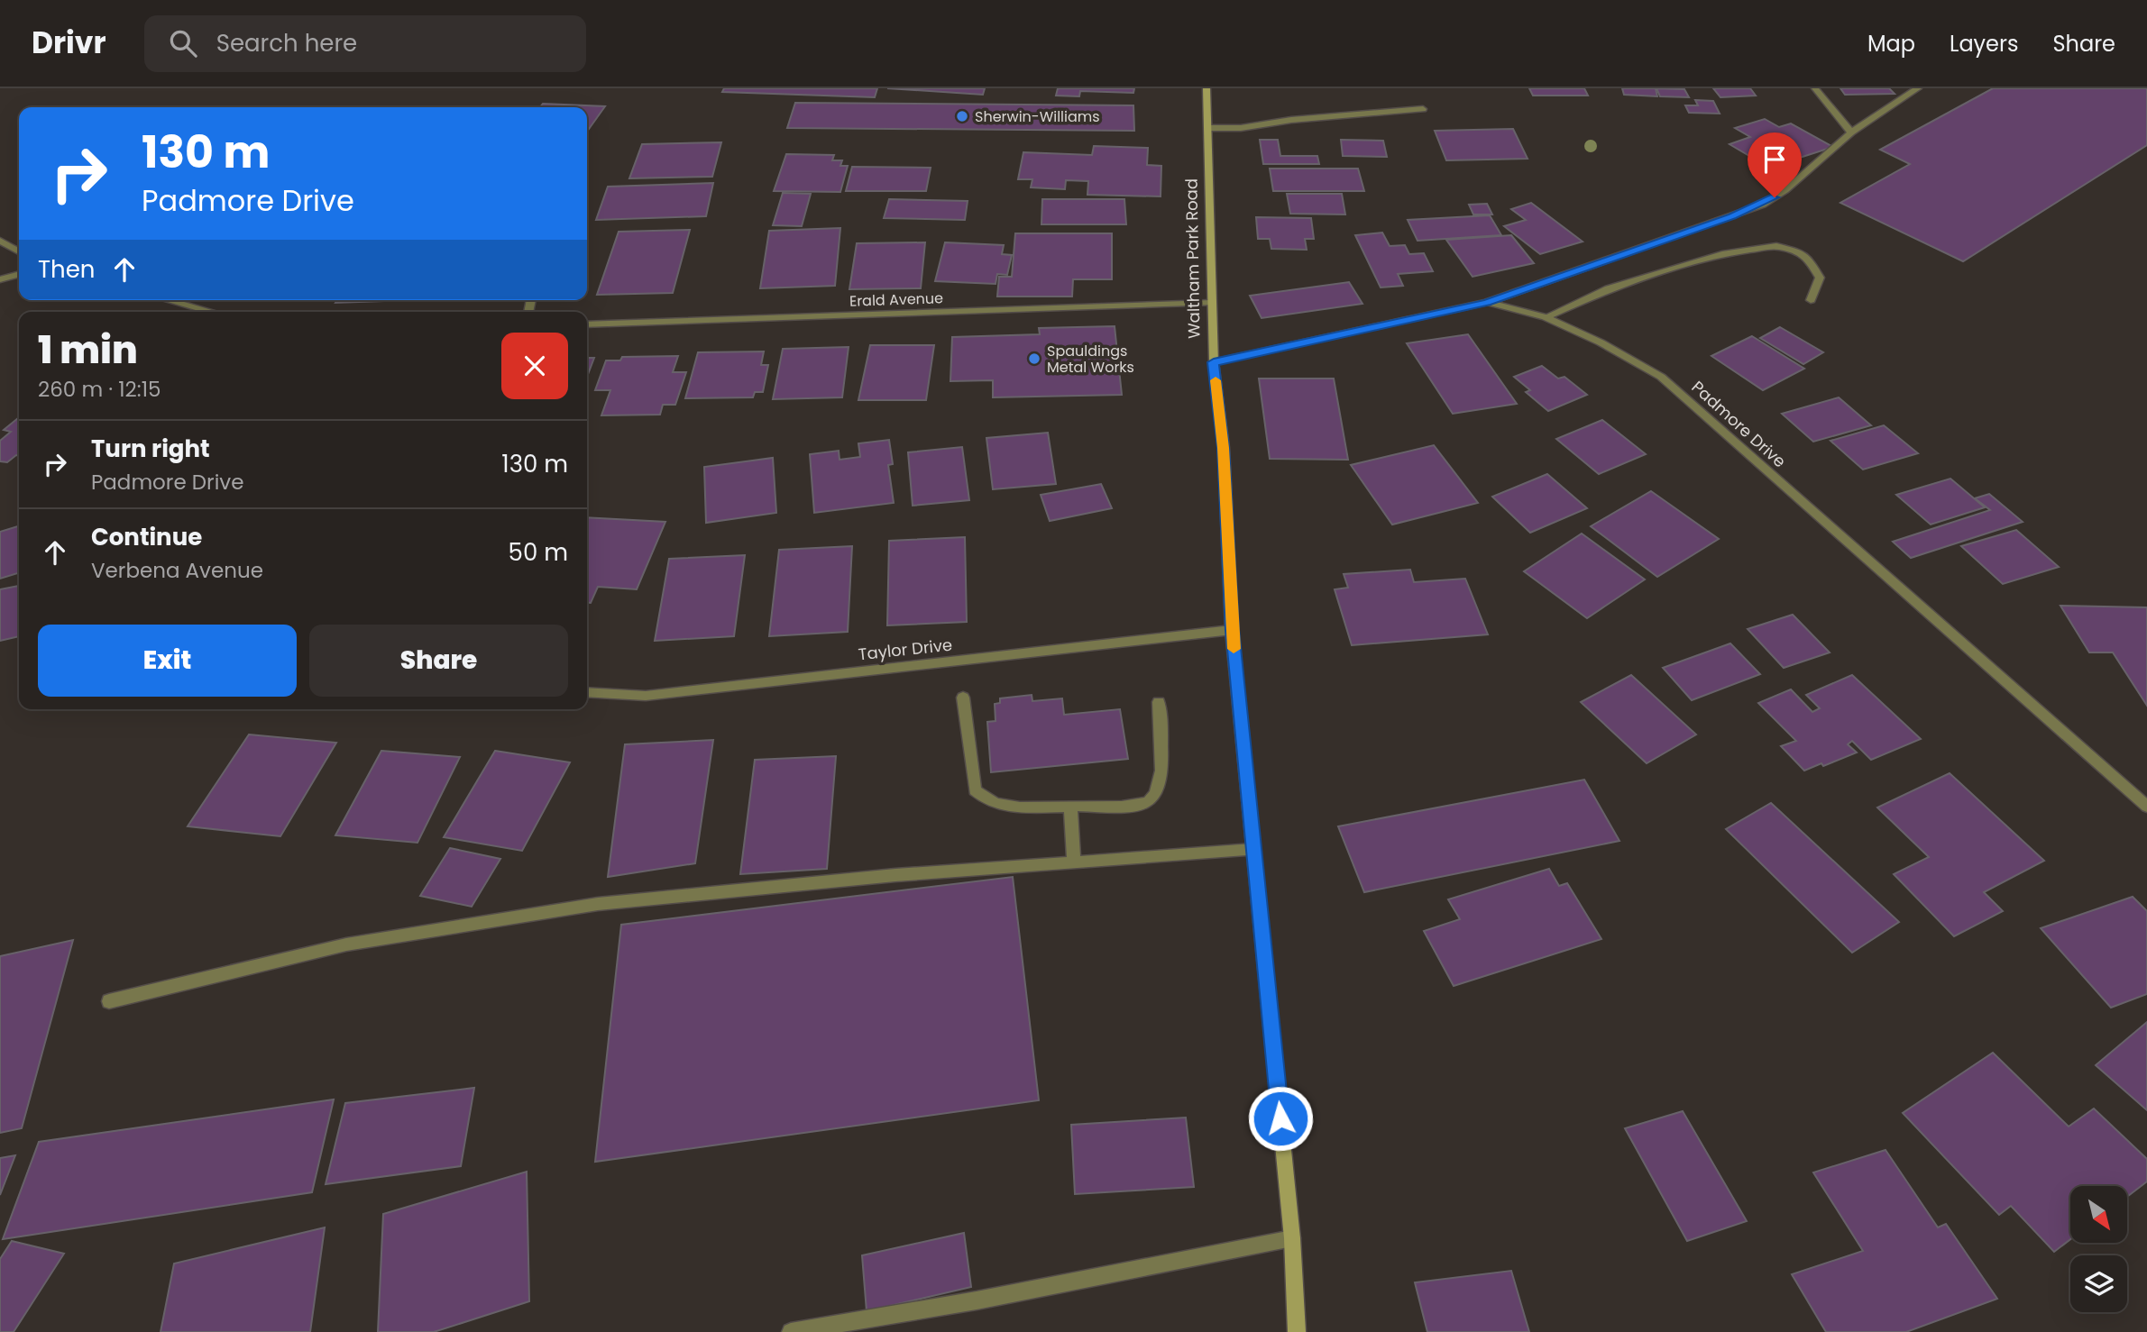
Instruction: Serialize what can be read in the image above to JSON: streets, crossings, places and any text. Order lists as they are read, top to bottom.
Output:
{
  "streets": {
    "main road": ["Waltham Park Road"],
    "street": ["Erald Avenue", "Padmore Drive", "Taylor Drive"]
  },
  "crossings": [
    ["Waltham Park Road", "Erald Avenue"],
    ["Waltham Park Road", "Padmore Drive"],
    ["Waltham Park Road", "Taylor Drive"]
  ],
  "places": ["Sherwin-Williams", "Spauldings Metal Works"],
  "north": "bottom right",
  "page": {
    "header": "Drivr",
    "search": "Search here",
    "nav": ["Map", "Layers", "Share"],
    "turn": ["130 m", "Padmore Drive"],
    "then": "Then",
    "heading": ["1 min", "260 m · 12:15"],
    "list": [
      {
        "name": "Turn right",
        "note": "Padmore Drive",
        "value": "130 m"
      },
      {
        "name": "Continue",
        "note": "Verbena Avenue",
        "value": "50 m"
      }
    ],
    "buttons": ["Exit", "Share"]
  }
}
